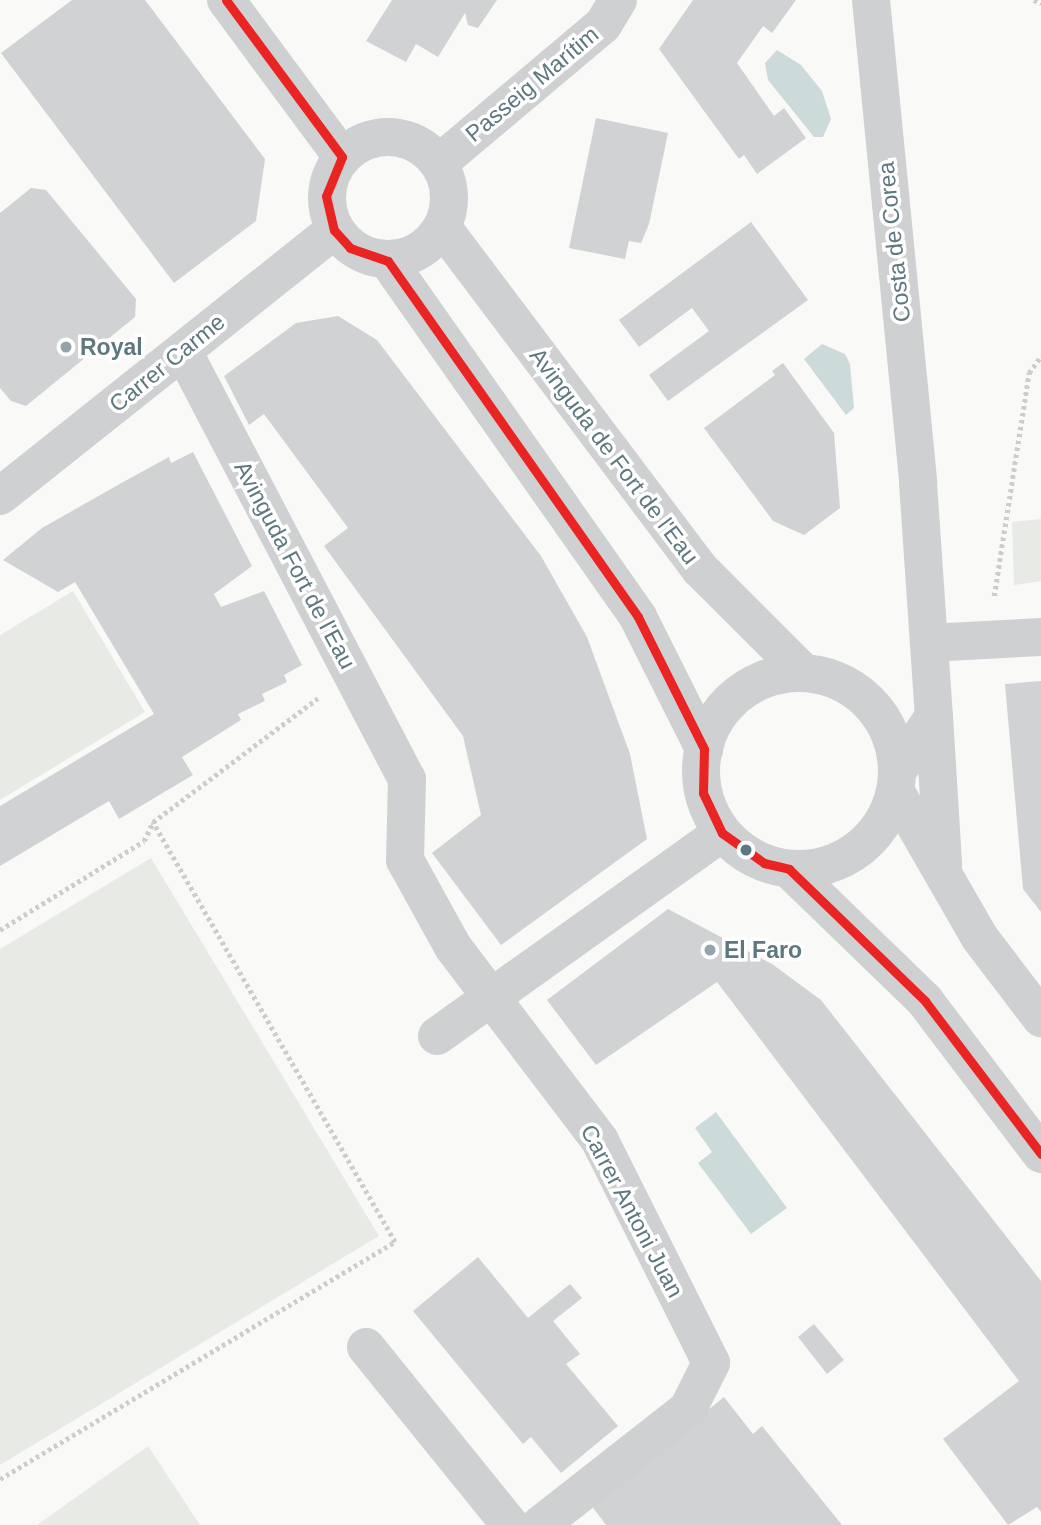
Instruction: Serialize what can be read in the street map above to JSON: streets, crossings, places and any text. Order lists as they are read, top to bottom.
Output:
{
  "streets": {
    "street": [
      "Passeig Marítim",
      "Costa de Corea",
      "Carrer Carme",
      "Avinguda de Fort de l'Eau",
      "Avinguda Fort de l'Eau",
      "Carrer Antoni Juan"
    ]
  },
  "crossings": [
    ["Passeig Marítim", "Carrer Carme"],
    ["Passeig Marítim", "Avinguda de Fort de l'Eau"],
    ["Carrer Carme", "Avinguda de Fort de l'Eau"],
    ["Carrer Carme", "Avinguda Fort de l'Eau"],
    ["Avinguda Fort de l'Eau", "Carrer Antoni Juan"]
  ],
  "places": ["Royal", "El Faro"]
}
